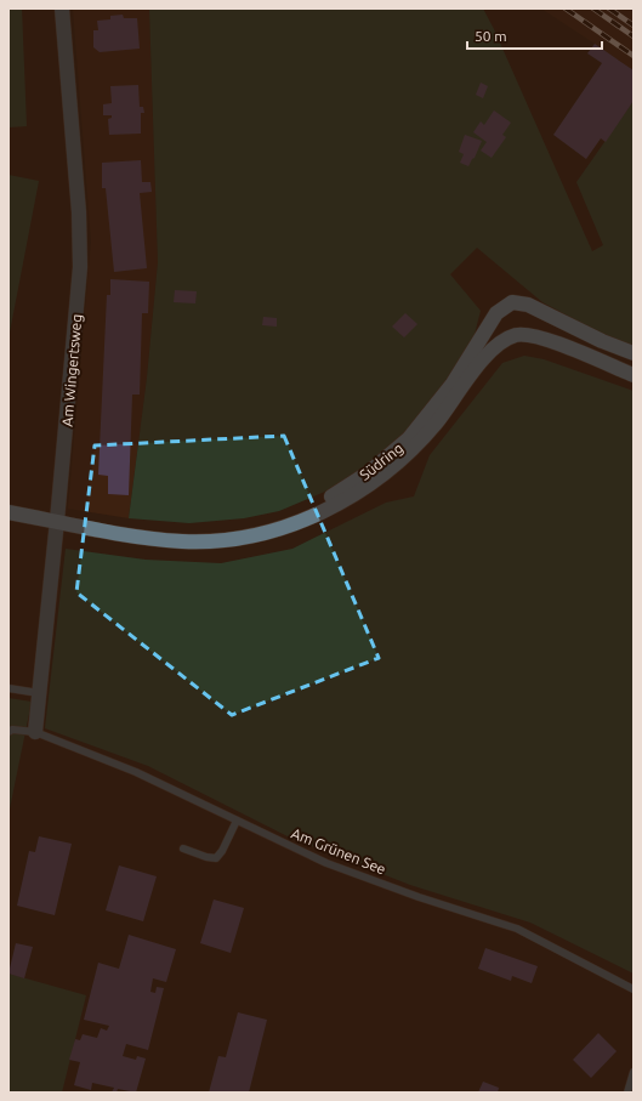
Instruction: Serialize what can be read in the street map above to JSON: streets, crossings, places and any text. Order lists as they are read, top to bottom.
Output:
{
  "streets": {
    "street": ["Am Wingertsweg", "Südring"],
    "lane": ["Am Grünen See"]
  },
  "crossings": [
    ["Am Wingertsweg", "Südring"],
    ["Am Wingertsweg", "Am Grünen See"]
  ],
  "scale_bar": "50 m"
}
